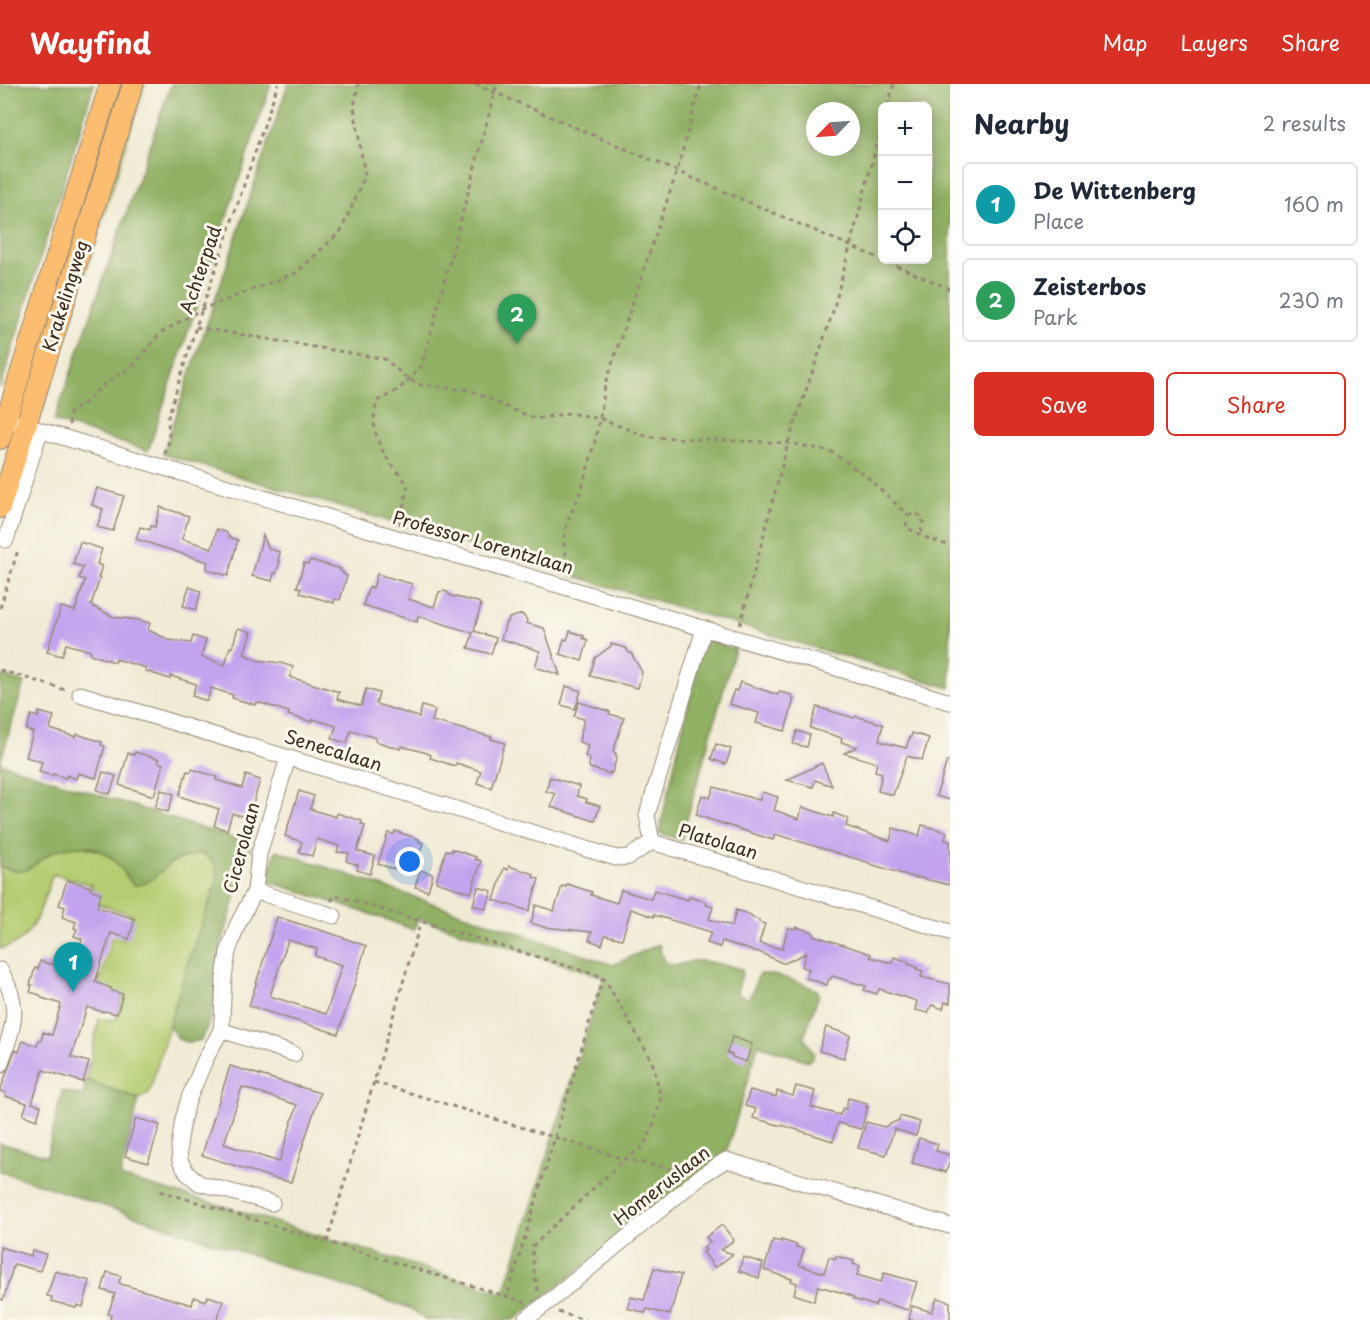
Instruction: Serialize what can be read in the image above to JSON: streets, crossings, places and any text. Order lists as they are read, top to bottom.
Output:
{
  "streets": {
    "main road": ["Krakelingweg"],
    "street": [
      "Professor Lorentzlaan",
      "Senecalaan",
      "Platolaan",
      "Cicerolaan",
      "Homeruslaan"
    ],
    "path": ["Achterpad"]
  },
  "crossings": [
    ["Achterpad", "Professor Lorentzlaan"],
    ["Krakelingweg", "Professor Lorentzlaan"],
    ["Professor Lorentzlaan", "Platolaan"],
    ["Senecalaan", "Platolaan"],
    ["Senecalaan", "Cicerolaan"]
  ],
  "north": "bottom left",
  "page": {
    "header": "Wayfind",
    "nav": ["Map", "Layers", "Share"],
    "heading": ["Nearby", "2 results"],
    "map_buttons": ["+", "−"],
    "list": [
      {
        "mark": "1",
        "name": "De Wittenberg",
        "note": "Place",
        "value": "160 m"
      },
      {
        "mark": "2",
        "name": "Zeisterbos",
        "note": "Park",
        "value": "230 m"
      }
    ],
    "pins": ["2", "1"],
    "buttons": ["Save", "Share"]
  }
}
